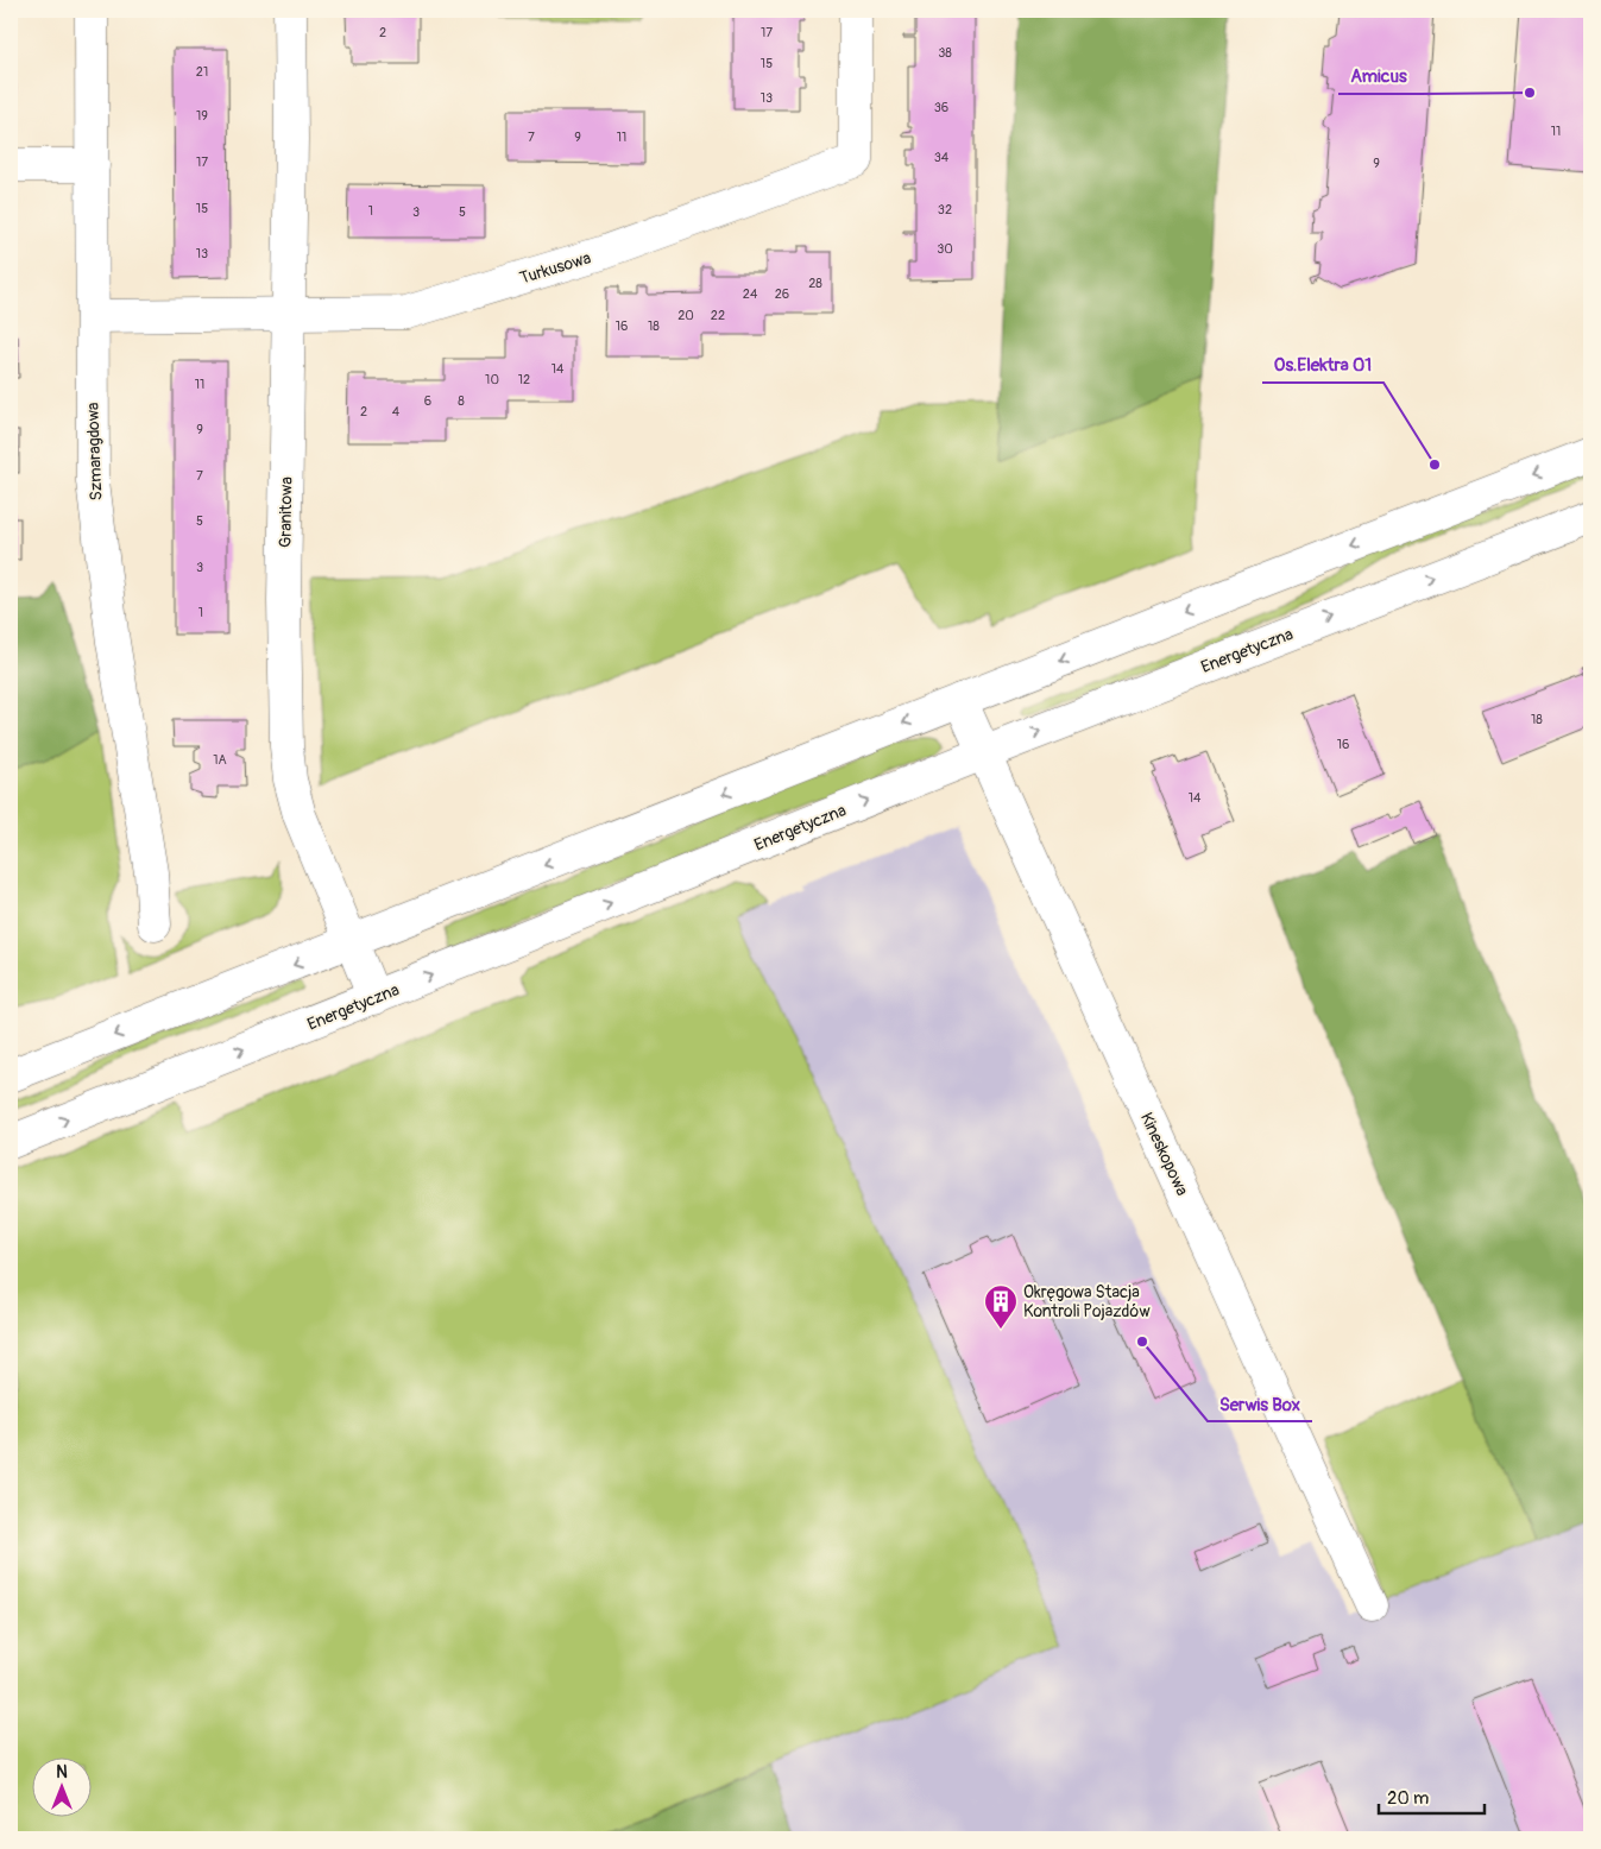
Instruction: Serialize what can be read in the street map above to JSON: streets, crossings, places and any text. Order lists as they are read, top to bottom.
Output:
{
  "streets": {
    "street": [
      "Turkusowa",
      "Szmaragdowa",
      "Granitowa",
      "Energetyczna",
      "Kineskopowa"
    ]
  },
  "crossings": [
    ["Turkusowa", "Szmaragdowa"],
    ["Turkusowa", "Granitowa"],
    ["Granitowa", "Energetyczna"],
    ["Energetyczna", "Kineskopowa"]
  ],
  "places": {
    "other": ["Amicus", "Os.Elektra 01", "Serwis Box"],
    "building": ["Okręgowa Stacja Kontroli Pojazdów"]
  },
  "house_numbers": [
    "2",
    "17",
    "38",
    "15",
    "21",
    "13",
    "36",
    "19",
    "11",
    "7",
    "9",
    "11",
    "34",
    "17",
    "9",
    "15",
    "32",
    "1",
    "3",
    "5",
    "30",
    "13",
    "28",
    "24",
    "26",
    "20",
    "22",
    "16",
    "18",
    "14",
    "10",
    "12",
    "11",
    "6",
    "8",
    "2",
    "4",
    "9",
    "7",
    "5",
    "3",
    "1",
    "18",
    "16",
    "1A",
    "14"
  ],
  "scale_bar": "20 m",
  "north": "top"
}
